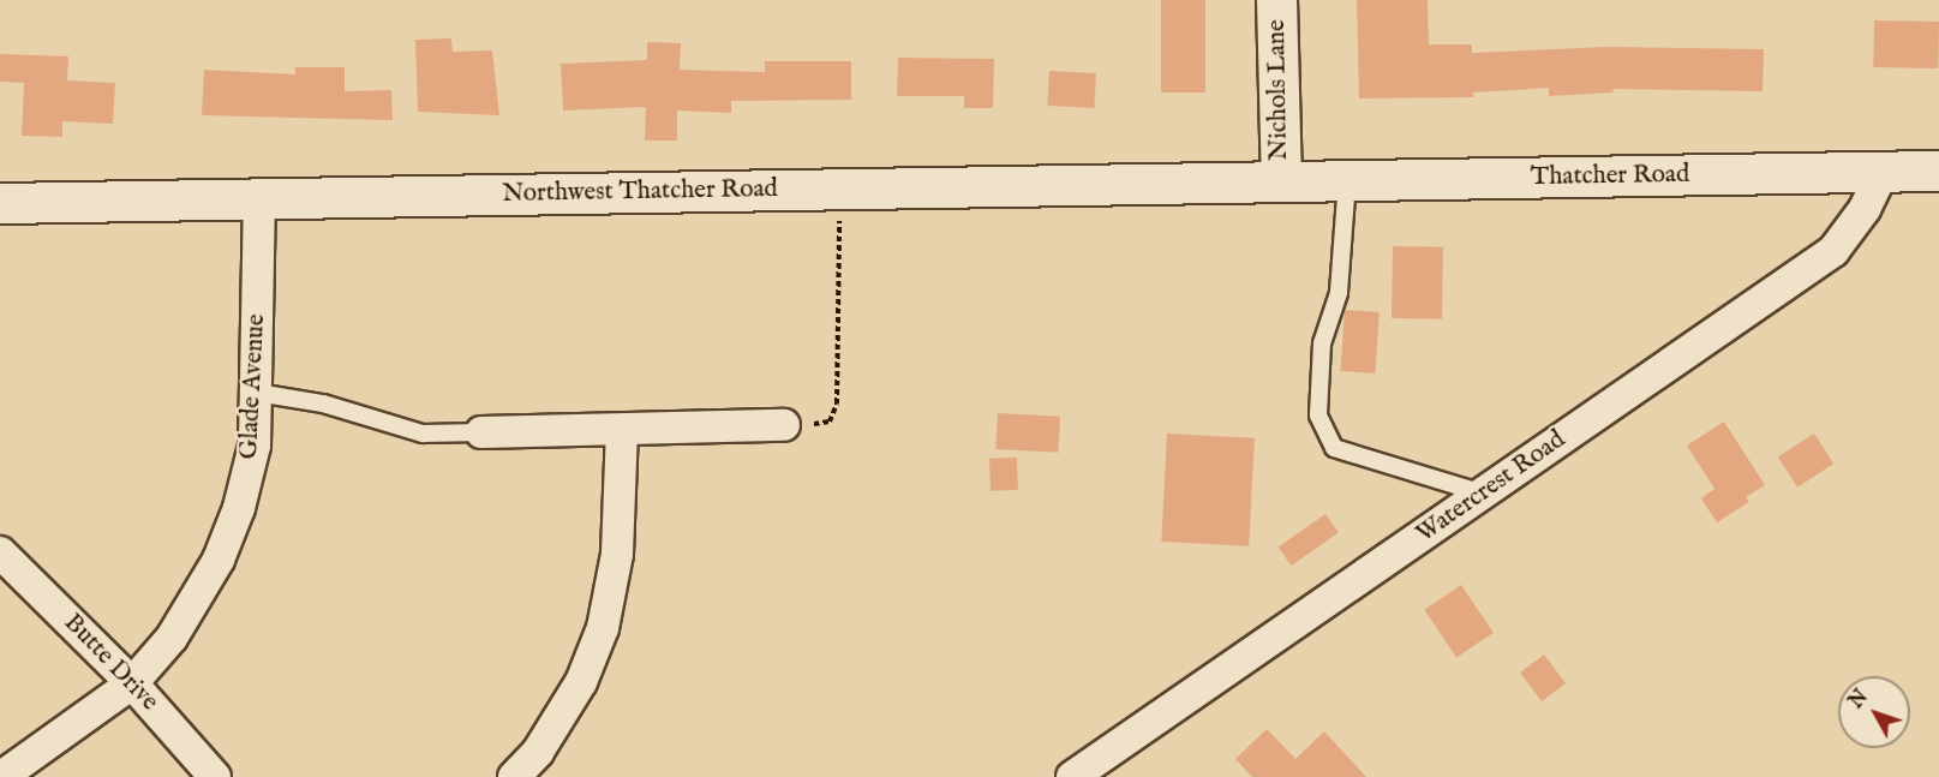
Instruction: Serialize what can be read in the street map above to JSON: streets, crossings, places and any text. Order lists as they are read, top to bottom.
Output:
{
  "streets": {
    "street": [
      "Nichols Lane",
      "Thatcher Road",
      "Northwest Thatcher Road",
      "Glade Avenue",
      "Watercrest Road",
      "Butte Drive"
    ]
  },
  "crossings": [
    ["Nichols Lane", "Thatcher Road"],
    ["Nichols Lane", "Northwest Thatcher Road"],
    ["Thatcher Road", "Northwest Thatcher Road"],
    ["Thatcher Road", "Watercrest Road"],
    ["Northwest Thatcher Road", "Glade Avenue"],
    ["Glade Avenue", "Butte Drive"]
  ],
  "north": "top left"
}
